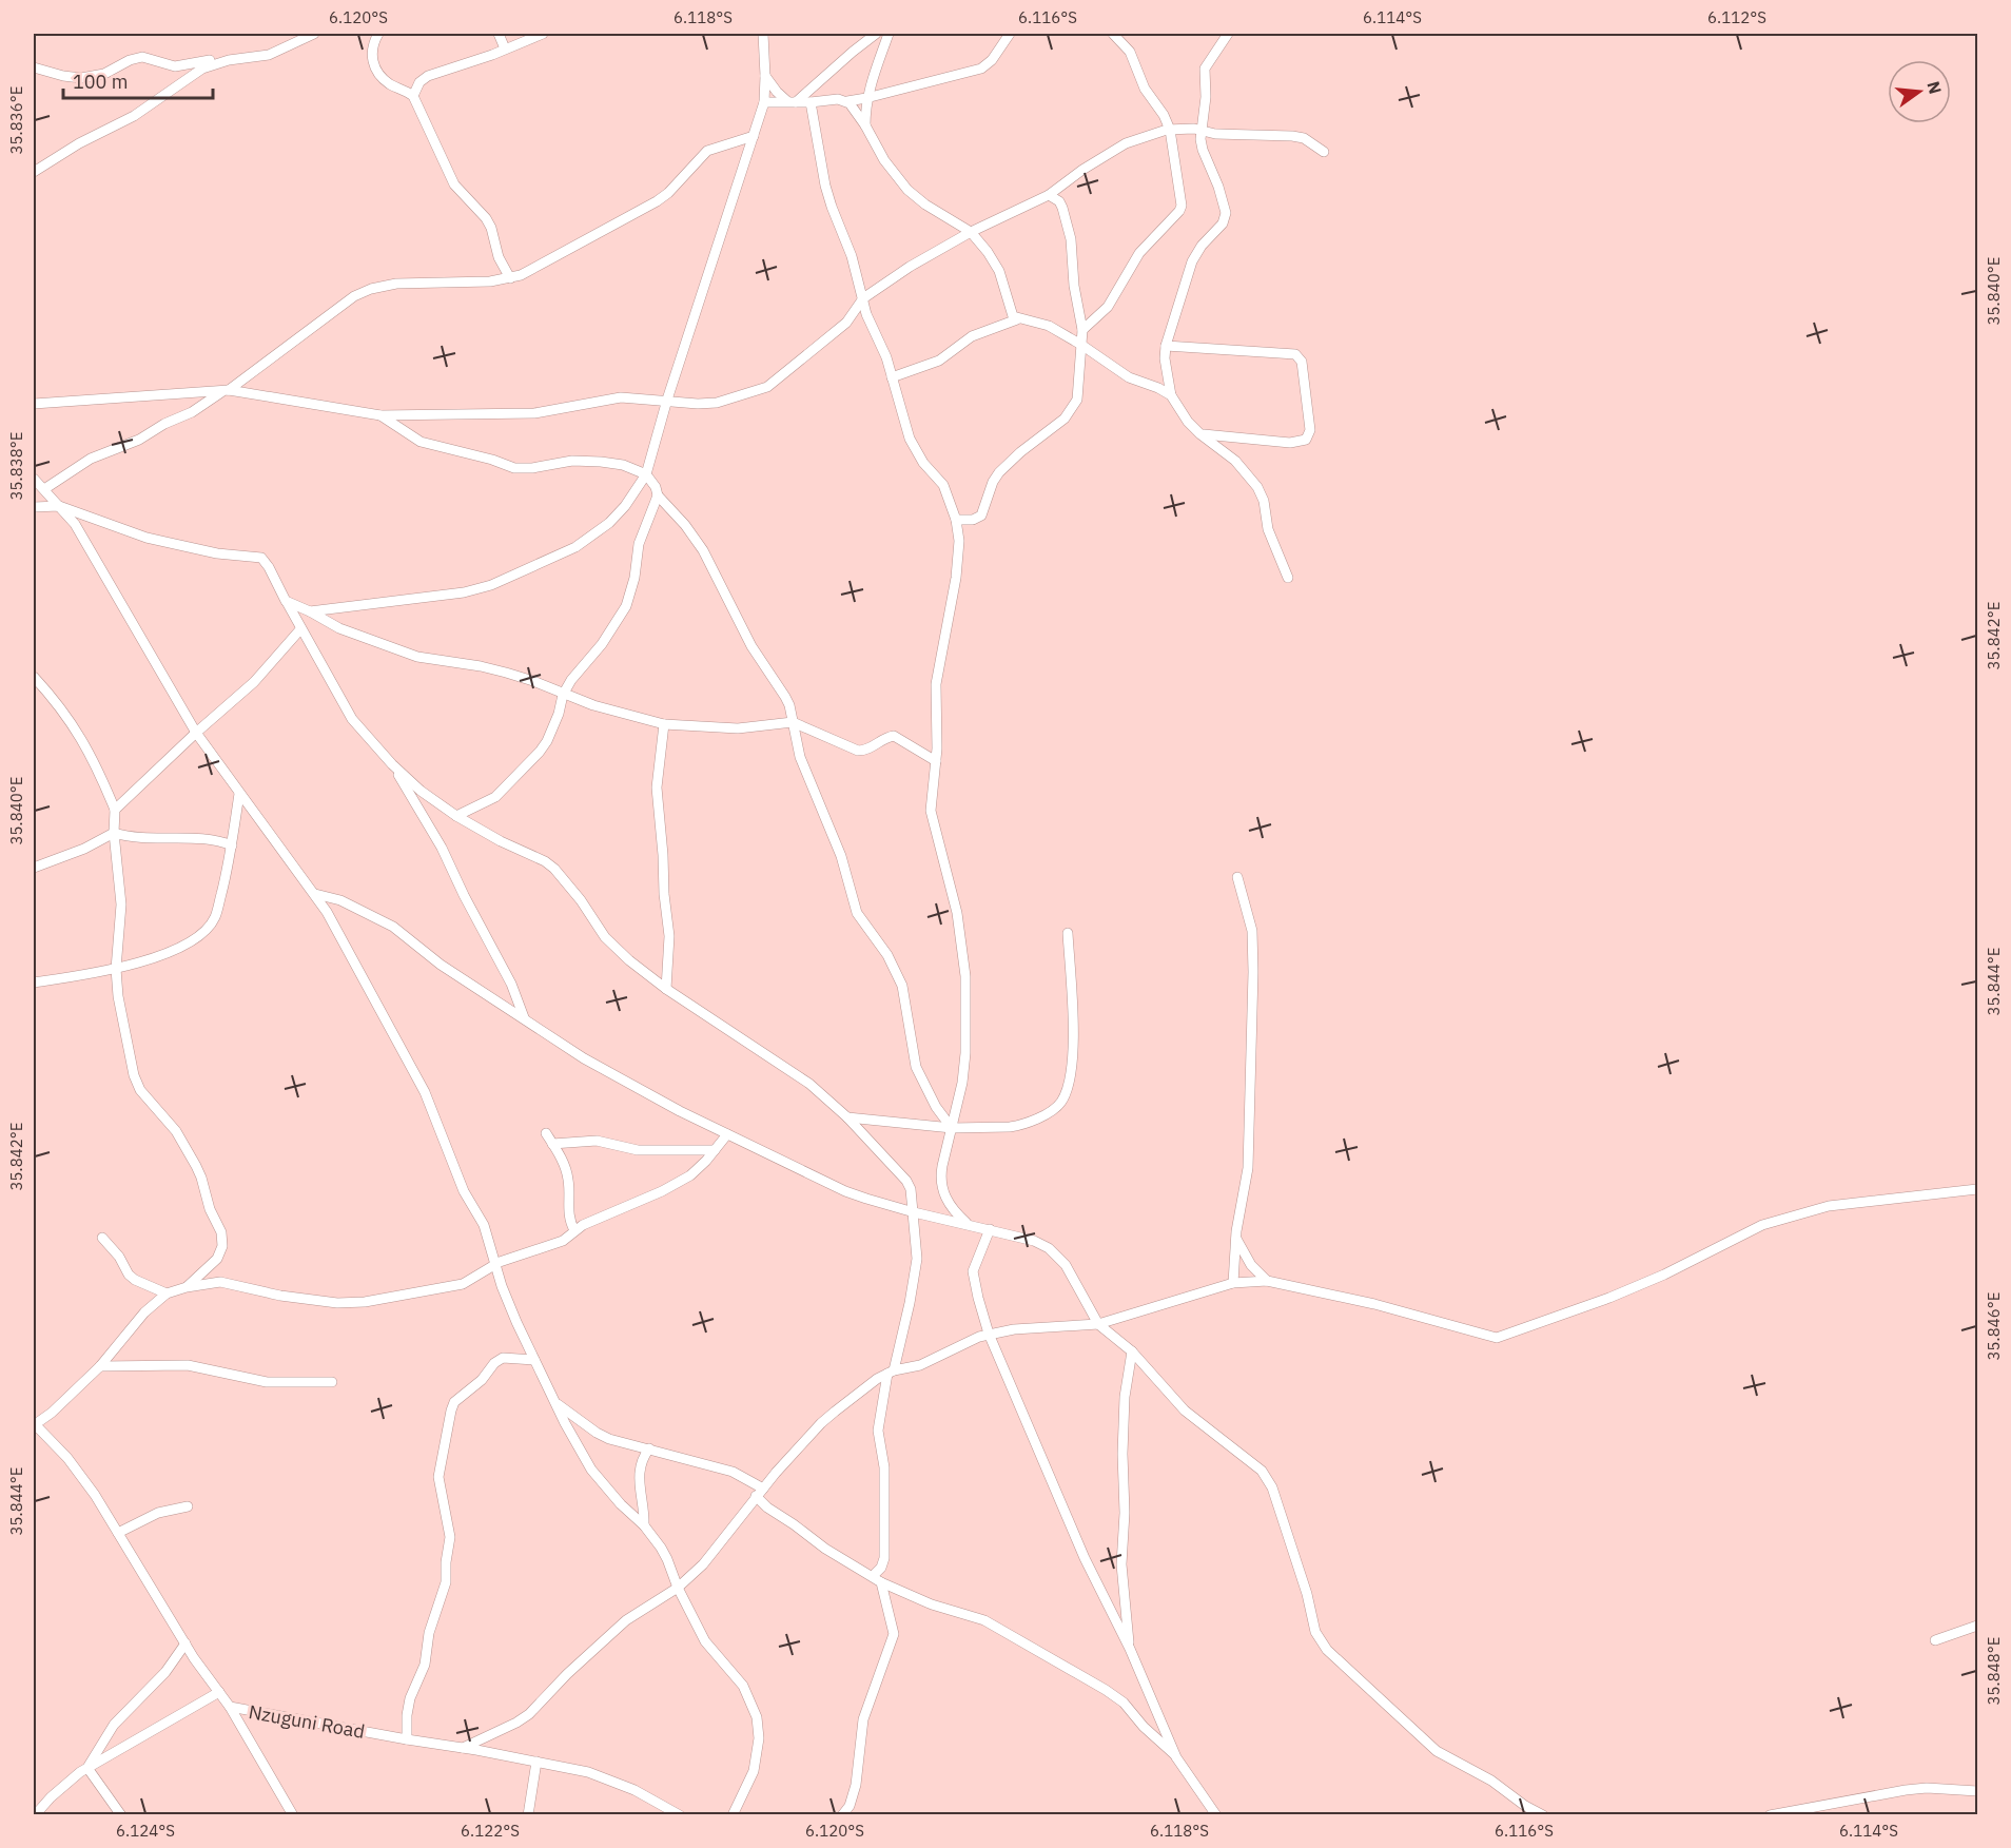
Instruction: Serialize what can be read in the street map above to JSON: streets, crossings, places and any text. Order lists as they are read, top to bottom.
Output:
{
  "streets": {
    "street": ["Nzuguni Road"]
  },
  "scale_bar": "100 m",
  "north": "right",
  "coordinates": [
    "6.120°S",
    "6.118°S",
    "6.116°S",
    "6.114°S",
    "6.112°S",
    "35.836°E",
    "35.840°E",
    "35.838°E",
    "35.842°E",
    "35.844°E",
    "35.846°E",
    "35.848°E",
    "6.124°S",
    "6.122°S"
  ]
}
